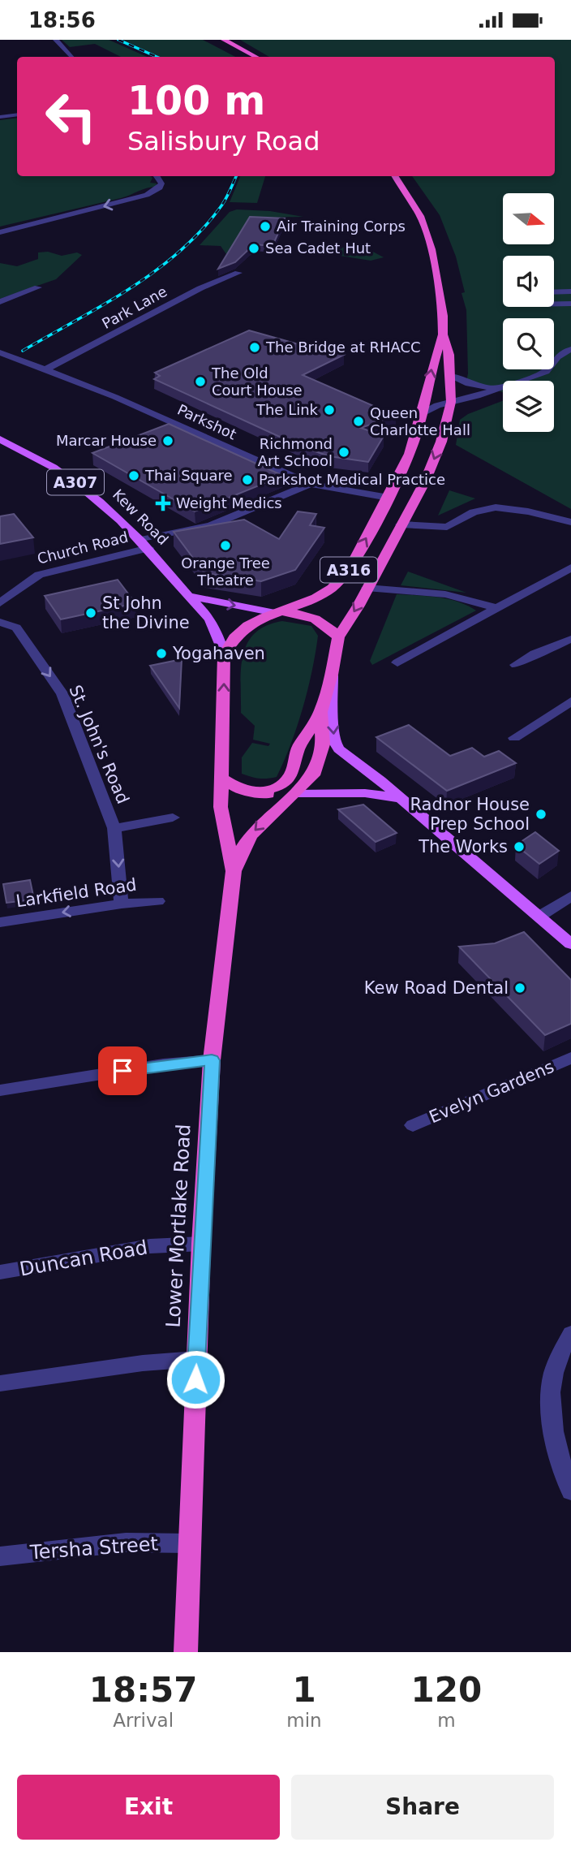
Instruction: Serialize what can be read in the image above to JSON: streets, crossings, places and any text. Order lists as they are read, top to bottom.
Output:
{
  "streets": {
    "highway": ["A316", "Lower Mortlake Road"],
    "main road": ["A307", "Kew Road"],
    "street": [
      "Park Lane",
      "Parkshot",
      "Church Road",
      "St. John's Road",
      "Larkfield Road",
      "Evelyn Gardens",
      "Duncan Road",
      "Tersha Street"
    ]
  },
  "crossings": [
    ["Park Lane", "Parkshot"],
    ["Parkshot", "Church Road"],
    ["Parkshot", "A316"],
    ["A307", "Kew Road"],
    ["A307", "A316"],
    ["Kew Road", "Church Road"],
    ["A316", "Lower Mortlake Road"],
    ["St. John's Road", "Larkfield Road"],
    ["Lower Mortlake Road", "Duncan Road"],
    ["Lower Mortlake Road", "Tersha Street"]
  ],
  "one_way": ["St. John's Road", "Larkfield Road"],
  "places": {
    "other": [
      "Air Training Corps",
      "Sea Cadet Hut",
      "The Bridge at RHACC",
      "The Old Court House",
      "The Link",
      "Queen Charlotte Hall",
      "Marcar House",
      "Richmond Art School",
      "Thai Square",
      "Parkshot Medical Practice",
      "Orange Tree Theatre",
      "St John the Divine",
      "Yogahaven",
      "Radnor House Prep School",
      "The Works",
      "Kew Road Dental"
    ],
    "health": ["Weight Medics"]
  },
  "north": "right",
  "page": {
    "status": "18:56",
    "turn": ["100 m", "Salisbury Road"],
    "eta": [
      "18:57",
      "Arrival",
      "1",
      "min",
      "120",
      "m"
    ],
    "buttons": ["Exit", "Share"]
  }
}
